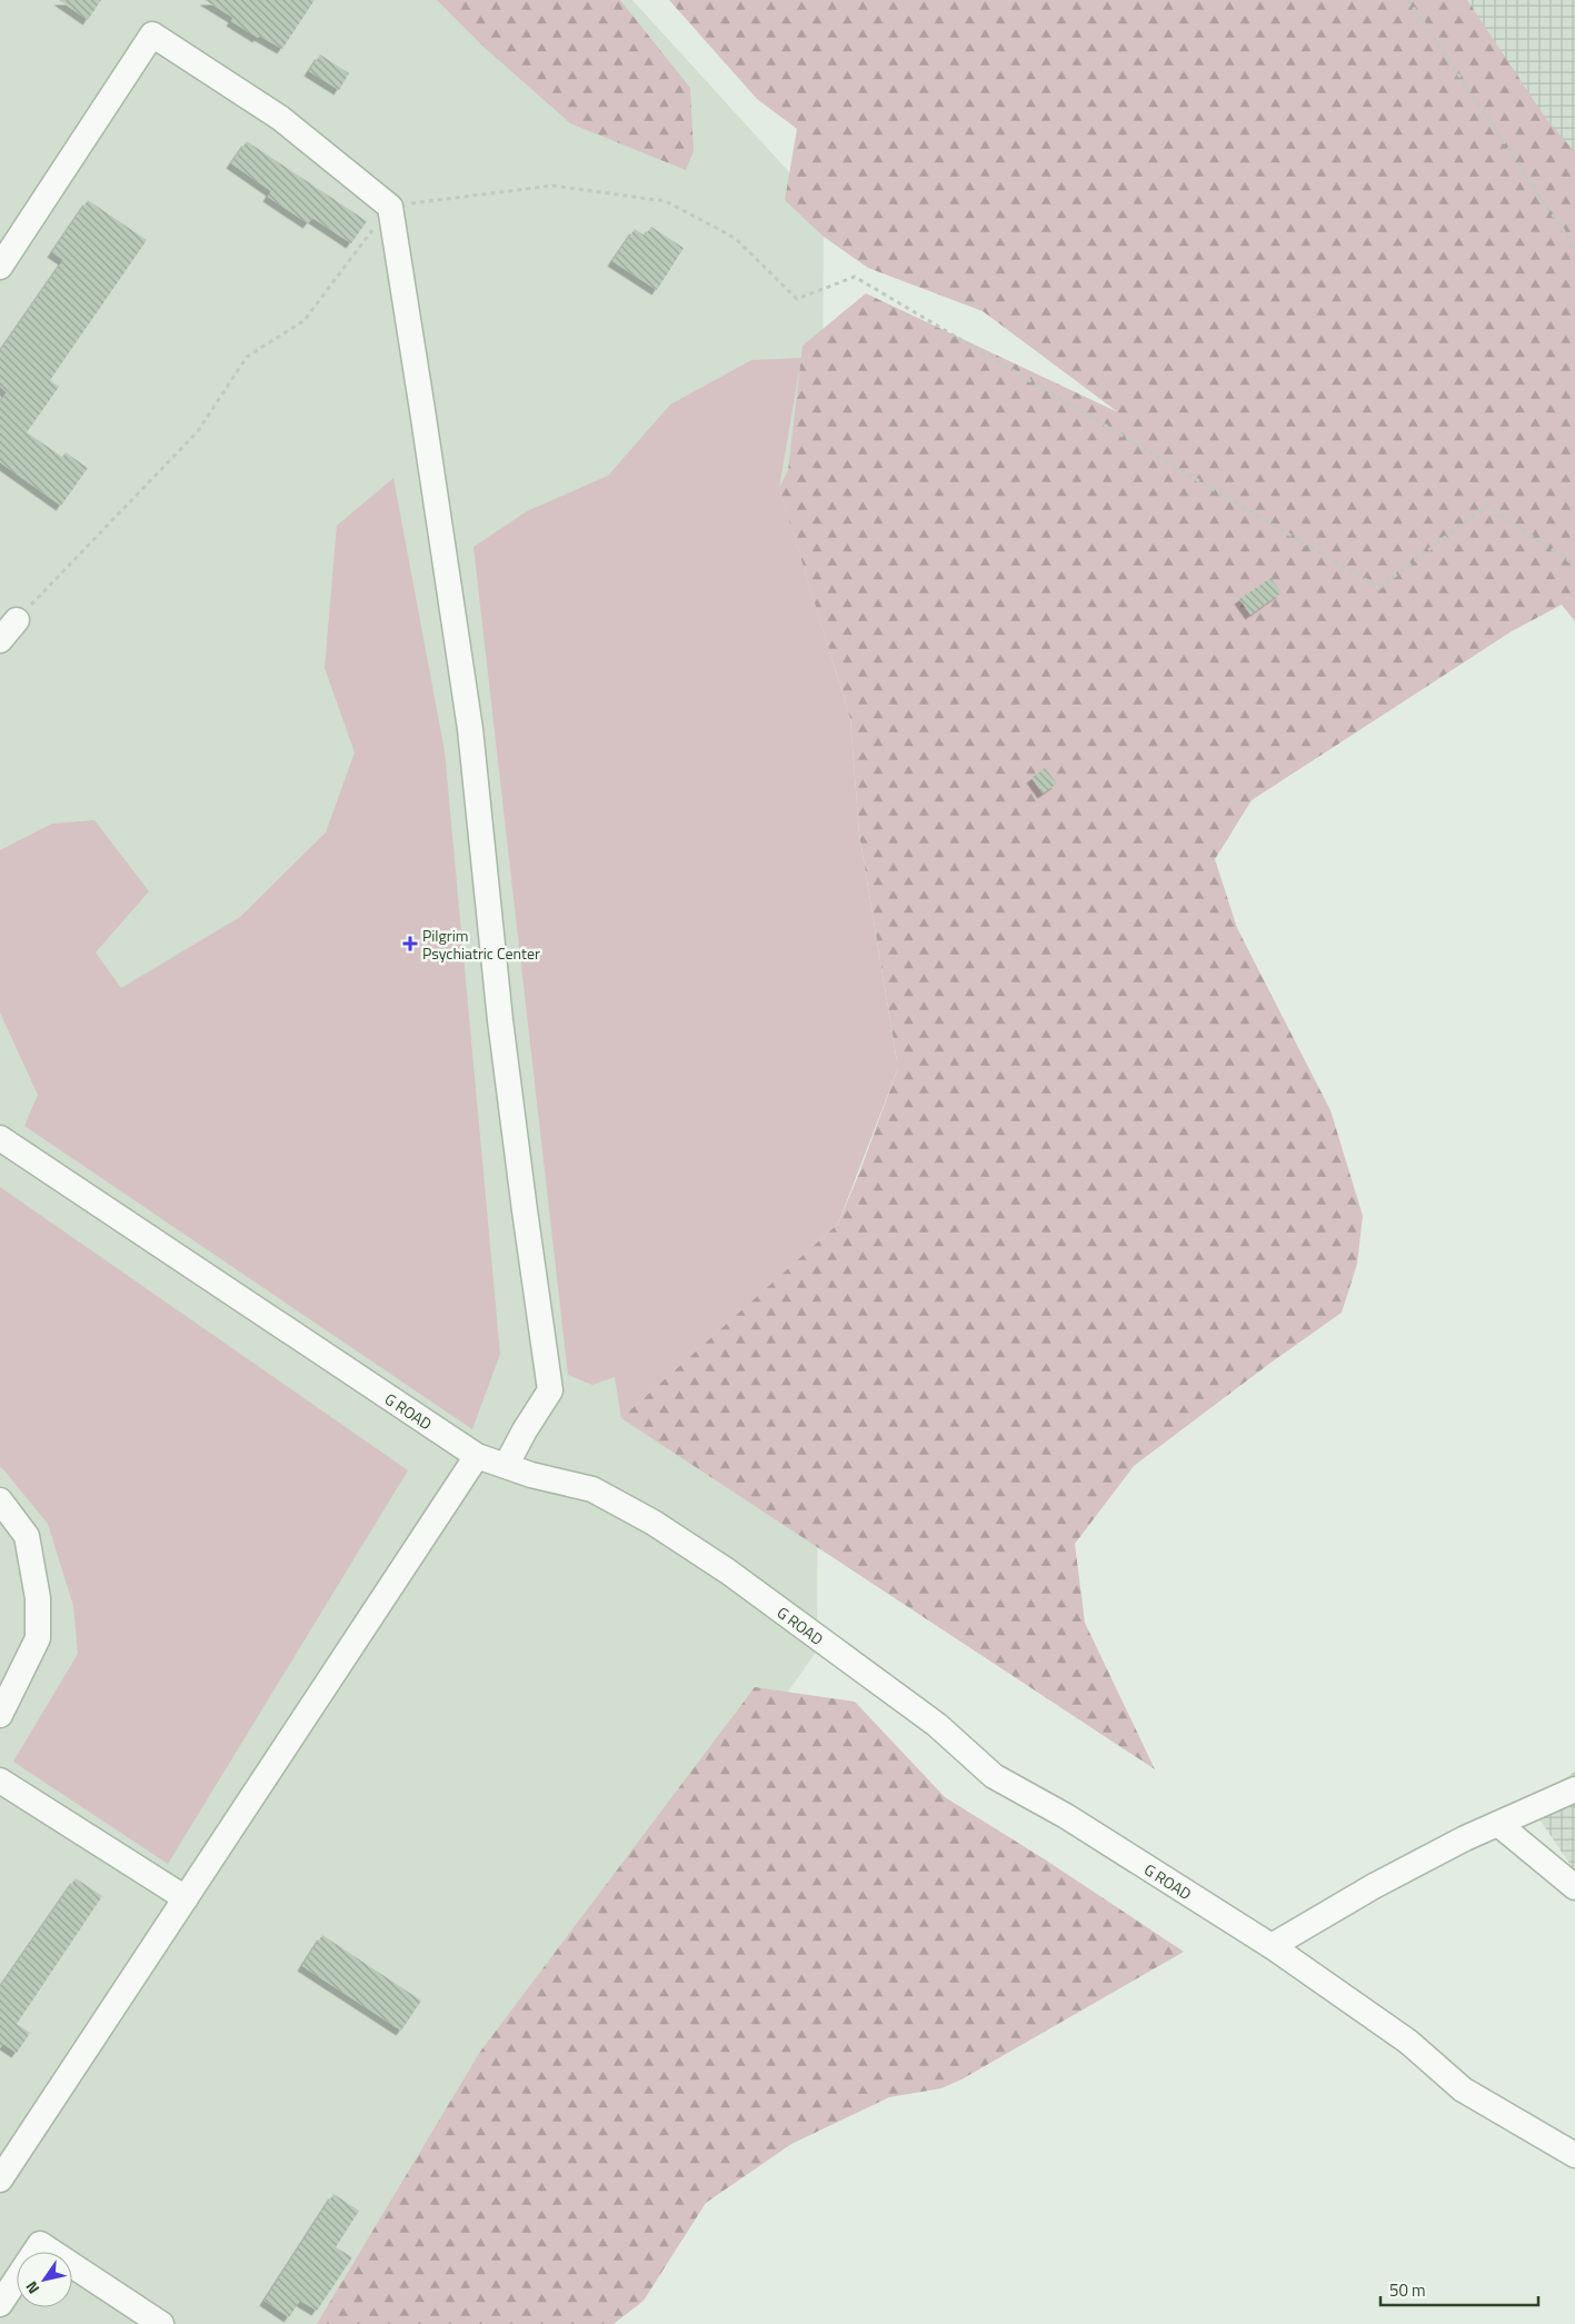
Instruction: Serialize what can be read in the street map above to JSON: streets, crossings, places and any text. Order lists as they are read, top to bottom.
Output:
{
  "streets": {
    "street": ["G ROAD"]
  },
  "places": {
    "health": ["Pilgrim Psychiatric Center"]
  },
  "scale_bar": "50 m",
  "north": "bottom left"
}
